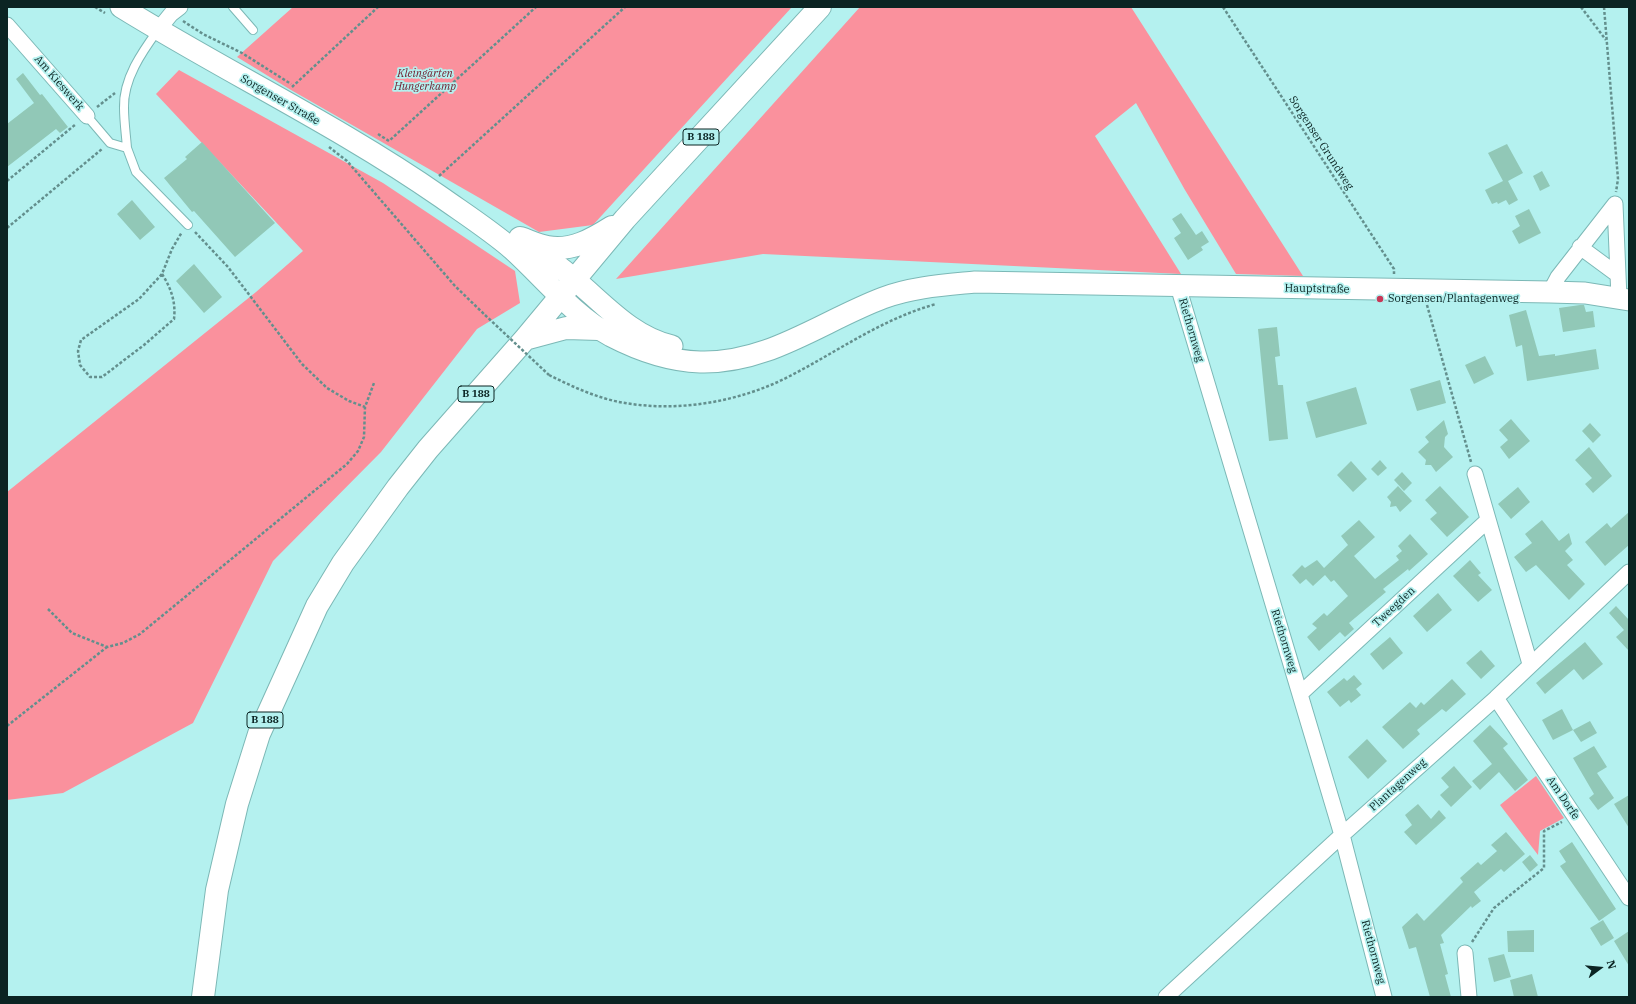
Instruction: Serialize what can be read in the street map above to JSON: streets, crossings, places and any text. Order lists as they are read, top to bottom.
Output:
{
  "streets": {
    "main road": ["Sorgenser Straße", "B 188", "Hauptstraße"],
    "street": [
      "Am Kieswerk",
      "Riethornweg",
      "Tweegden",
      "Plantagenweg",
      "Am Dorfe"
    ],
    "path": ["Sorgenser Grundweg"]
  },
  "crossings": [
    ["Sorgenser Grundweg", "Hauptstraße"],
    ["Hauptstraße", "Riethornweg"],
    ["Riethornweg", "Tweegden"],
    ["Riethornweg", "Plantagenweg"],
    ["Plantagenweg", "Am Dorfe"]
  ],
  "parks": ["Kleingärten Hungerkamp"],
  "places": ["Sorgensen/Plantagenweg"],
  "north": "right"
}
